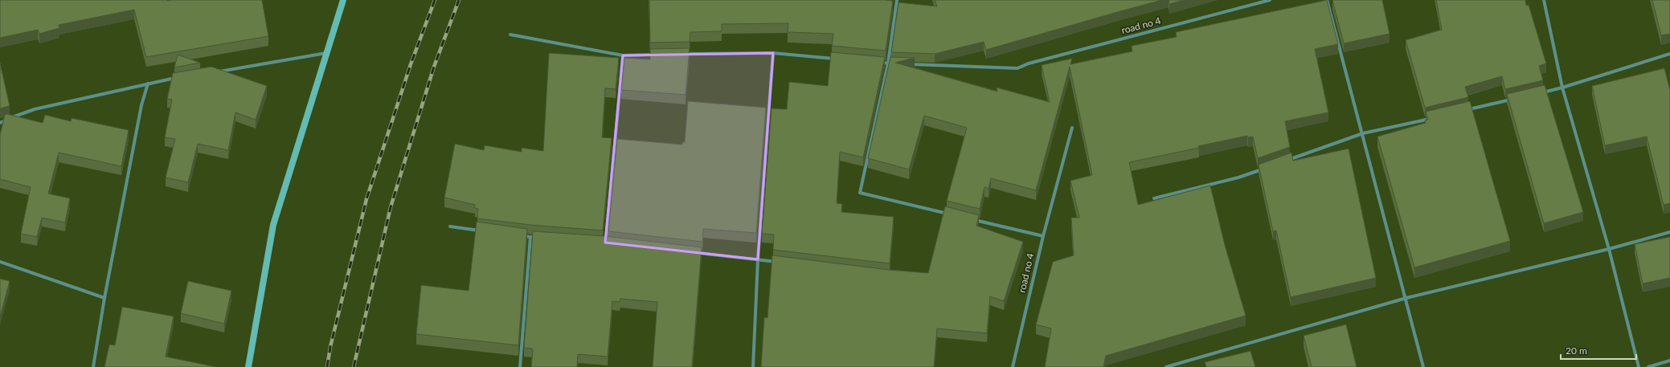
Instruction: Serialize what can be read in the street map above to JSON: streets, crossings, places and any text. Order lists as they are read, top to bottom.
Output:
{
  "streets": {
    "street": ["road no 4"]
  },
  "scale_bar": "20 m"
}
